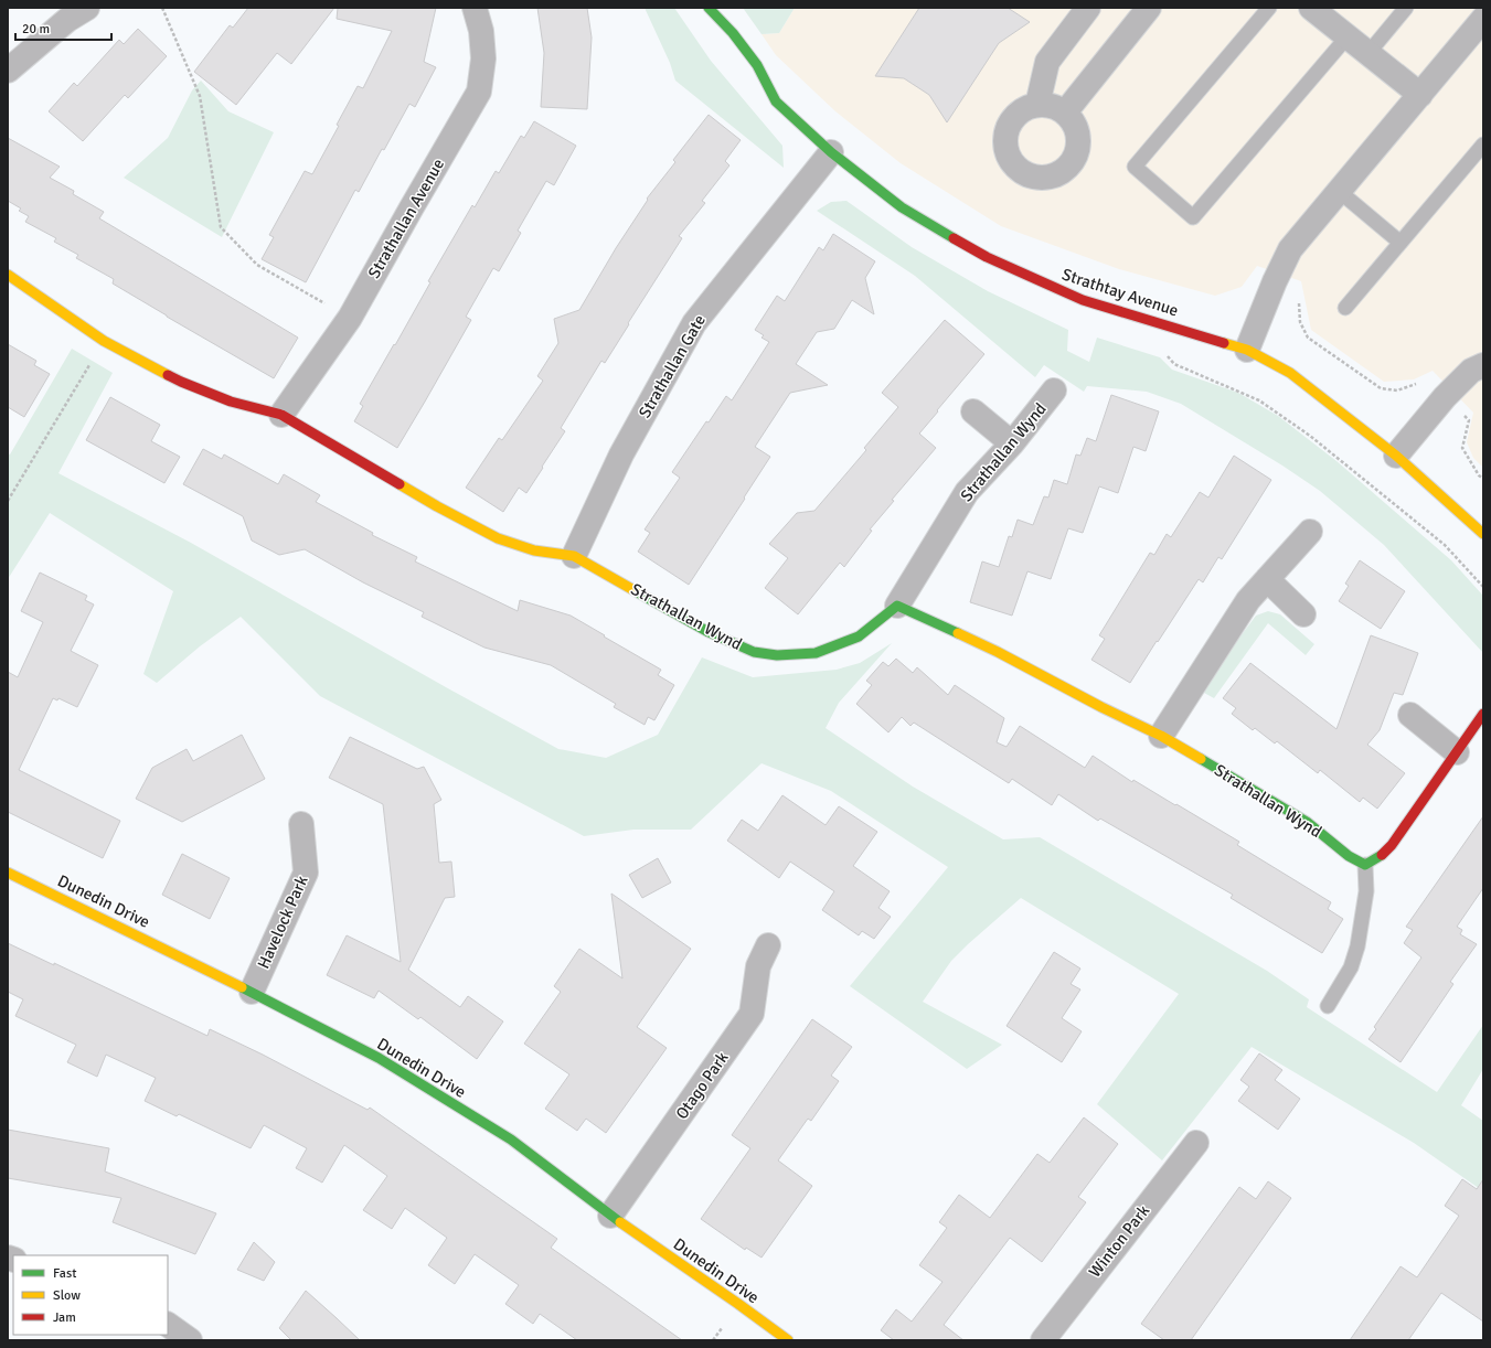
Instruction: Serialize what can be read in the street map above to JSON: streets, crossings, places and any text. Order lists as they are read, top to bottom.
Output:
{
  "streets": {
    "street": [
      "Strathallan Avenue",
      "Strathtay Avenue",
      "Strathallan Gate",
      "Strathallan Wynd",
      "Dunedin Drive",
      "Havelock Park",
      "Otago Park",
      "Winton Park"
    ]
  },
  "crossings": [
    ["Strathtay Avenue", "Strathallan Gate"],
    ["Strathallan Gate", "Strathallan Wynd"],
    ["Dunedin Drive", "Havelock Park"],
    ["Dunedin Drive", "Otago Park"]
  ],
  "legend": ["Fast", "Slow", "Jam"],
  "scale_bar": "20 m"
}
